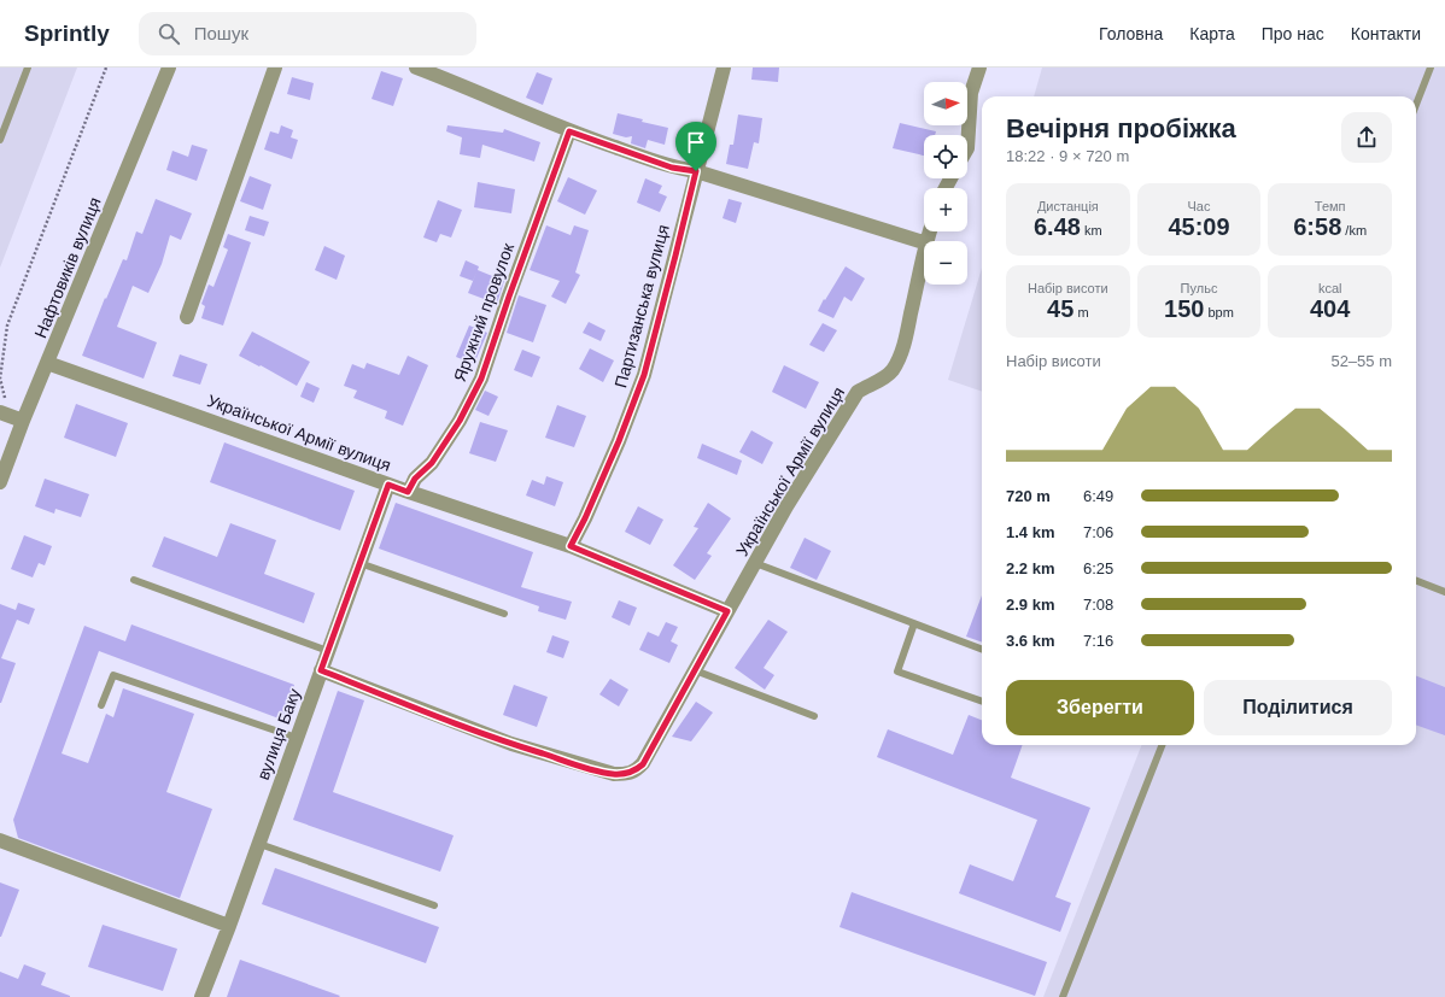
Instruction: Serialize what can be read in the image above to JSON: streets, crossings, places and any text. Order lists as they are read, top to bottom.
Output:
{
  "streets": {
    "street": [
      "Нафтовиків вулиця",
      "Партизанська вулиця",
      "Яружний провулок",
      "Української Армії вулиця",
      "вулиця Баку"
    ]
  },
  "crossings": [
    ["Нафтовиків вулиця", "Української Армії вулиця"],
    ["Партизанська вулиця", "Української Армії вулиця"],
    ["Яружний провулок", "Української Армії вулиця"],
    ["Української Армії вулиця", "вулиця Баку"]
  ],
  "north": "right",
  "page": {
    "header": "Sprintly",
    "search": "Пошук",
    "nav": [
      "Головна",
      "Карта",
      "Про нас",
      "Контакти"
    ],
    "map_buttons": ["+", "−"],
    "heading": ["Вечірня пробіжка", "18:22 · 9 × 720 m"],
    "stats": [
      ["Дистанція", "6.48 km"],
      ["Час", "45:09"],
      ["Темп", "6:58 /km"],
      ["Набір висоти", "45 m"],
      ["Пульс", "150 bpm"],
      ["kcal", "404"]
    ],
    "chart": ["Набір висоти", "52–55 m"],
    "list": [
      {
        "name": "720 m",
        "note": "6:49"
      },
      {
        "name": "1.4 km",
        "note": "7:06"
      },
      {
        "name": "2.2 km",
        "note": "6:25"
      },
      {
        "name": "2.9 km",
        "note": "7:08"
      },
      {
        "name": "3.6 km",
        "note": "7:16"
      }
    ],
    "buttons": ["Зберегти", "Поділитися"]
  }
}
